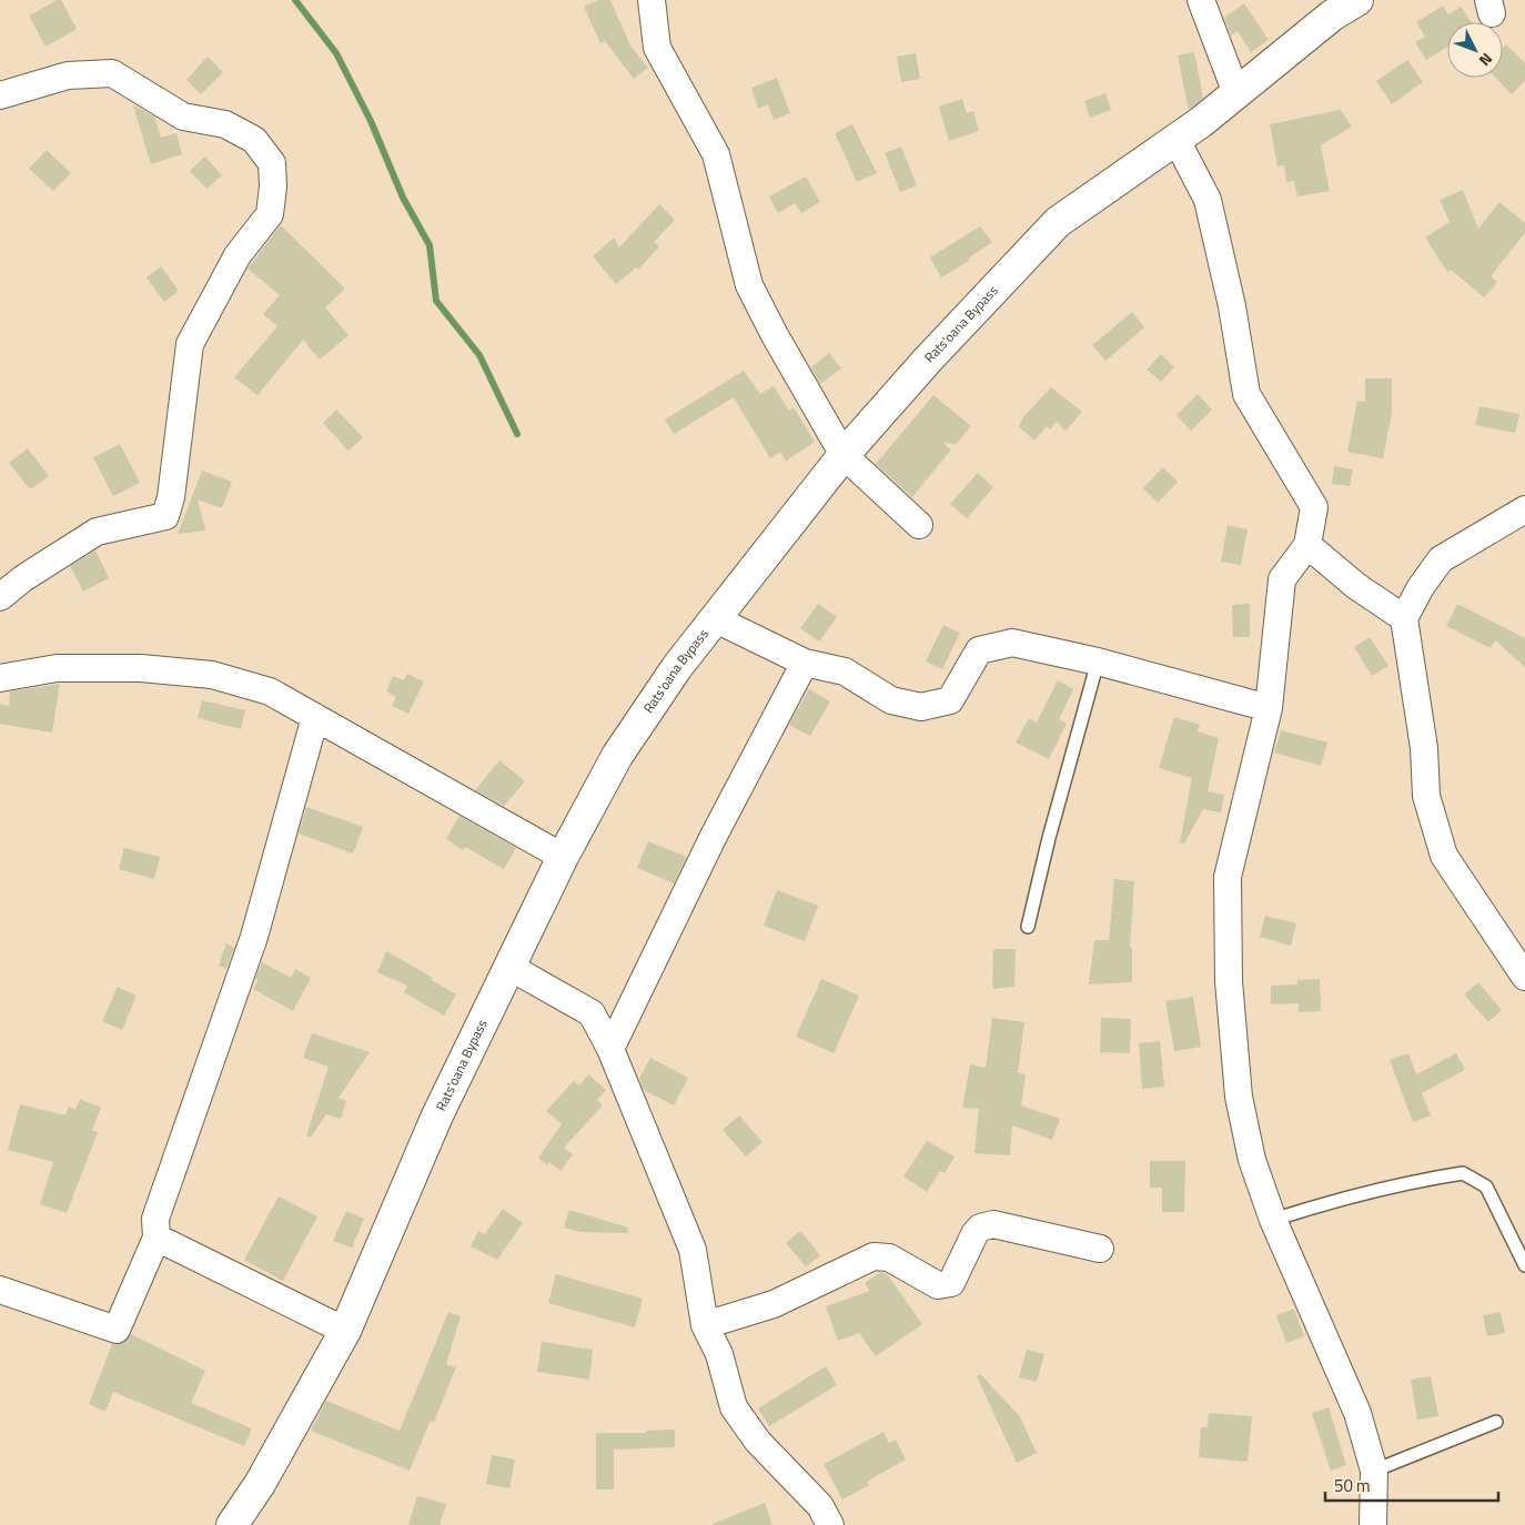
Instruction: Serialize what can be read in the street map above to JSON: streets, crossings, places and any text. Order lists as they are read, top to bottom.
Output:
{
  "streets": {
    "street": ["Rats'oana Bypass"]
  },
  "scale_bar": "50 m",
  "north": "bottom right"
}
